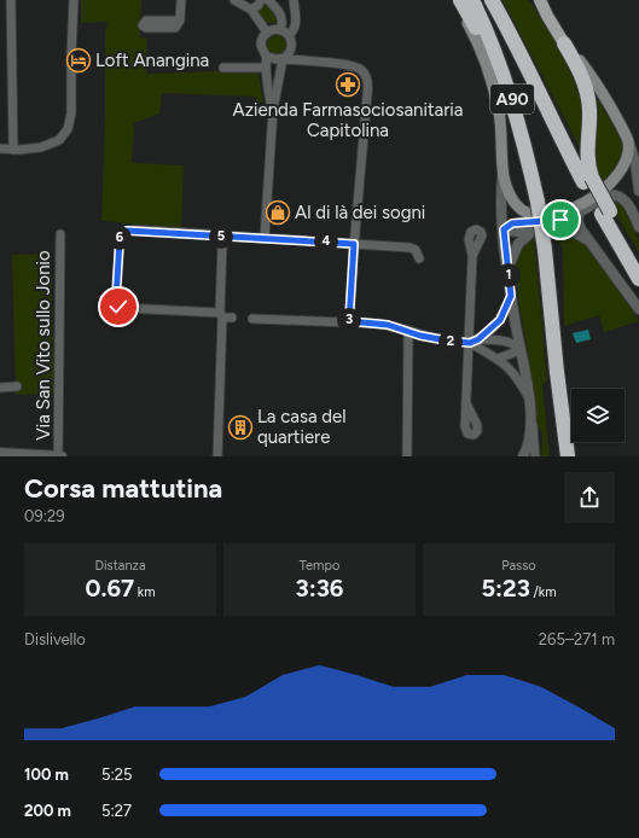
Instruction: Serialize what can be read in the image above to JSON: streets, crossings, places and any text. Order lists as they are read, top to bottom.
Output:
{
  "streets": {
    "highway": ["A90"],
    "street": ["Via San Vito sullo Jonio"]
  },
  "places": {
    "hotel": ["Loft Anangina"],
    "pharmacy": ["Azienda Farmasociosanitaria Capitolina"],
    "shop": ["Al di là dei sogni"],
    "building": ["La casa del quartiere"]
  },
  "page": {
    "pins": [
      "5",
      "6",
      "4",
      "1",
      "3",
      "2"
    ],
    "heading": ["Corsa mattutina", "09:29"],
    "stats": [
      ["Distanza", "0.67 km"],
      ["Tempo", "3:36"],
      ["Passo", "5:23 /km"]
    ],
    "chart": ["Dislivello", "265–271 m"],
    "list": [
      {
        "name": "100 m",
        "note": "5:25"
      },
      {
        "name": "200 m",
        "note": "5:27"
      }
    ]
  }
}
